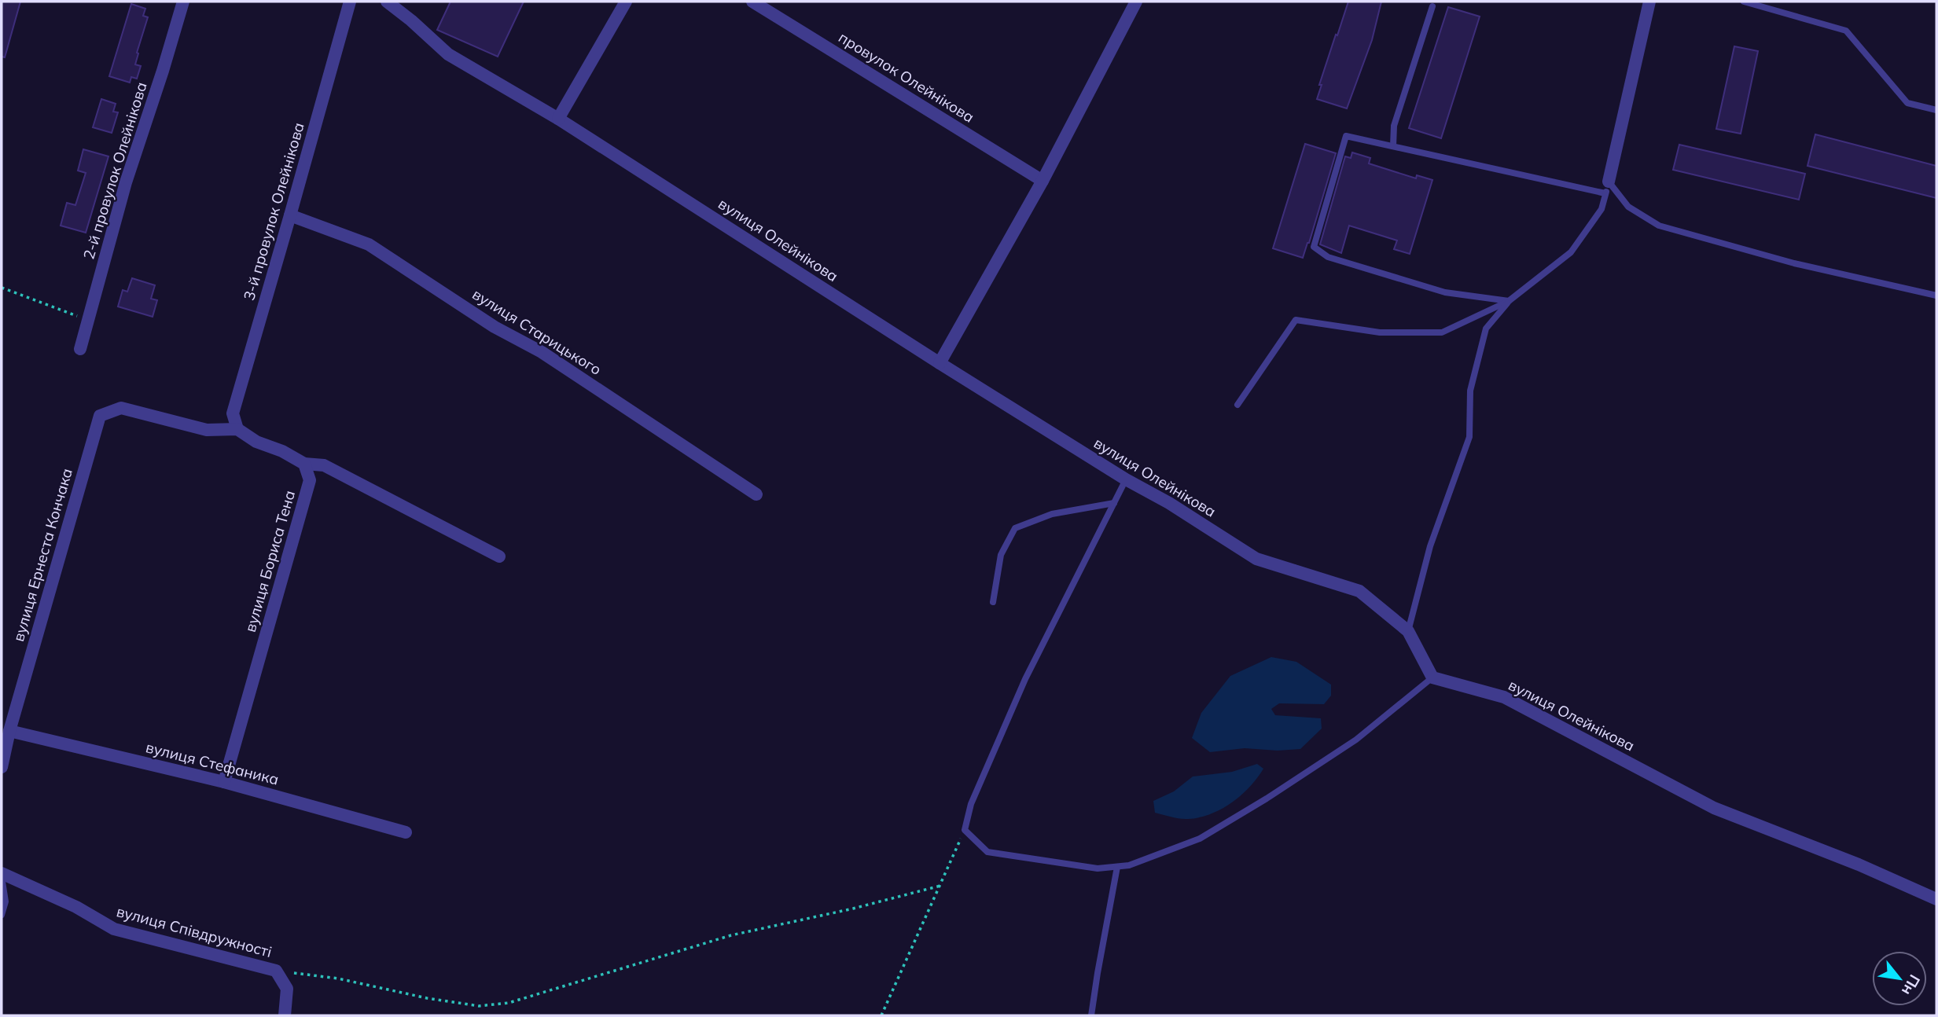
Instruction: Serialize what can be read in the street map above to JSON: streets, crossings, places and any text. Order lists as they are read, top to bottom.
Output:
{
  "streets": {
    "street": [
      "провулок Олейнікова",
      "2-й провулок Олейнікова",
      "3-й провулок Олейнікова",
      "вулиця Олейнікова",
      "вулиця Старицького",
      "вулиця Ернеста Кончака",
      "вулиця Бориса Тена",
      "вулиця Стефаника",
      "вулиця Співдружності"
    ]
  },
  "crossings": [
    ["3-й провулок Олейнікова", "вулиця Старицького"],
    ["3-й провулок Олейнікова", "вулиця Ернеста Кончака"],
    ["вулиця Ернеста Кончака", "вулиця Стефаника"],
    ["вулиця Бориса Тена", "вулиця Стефаника"]
  ],
  "north": "bottom right"
}
